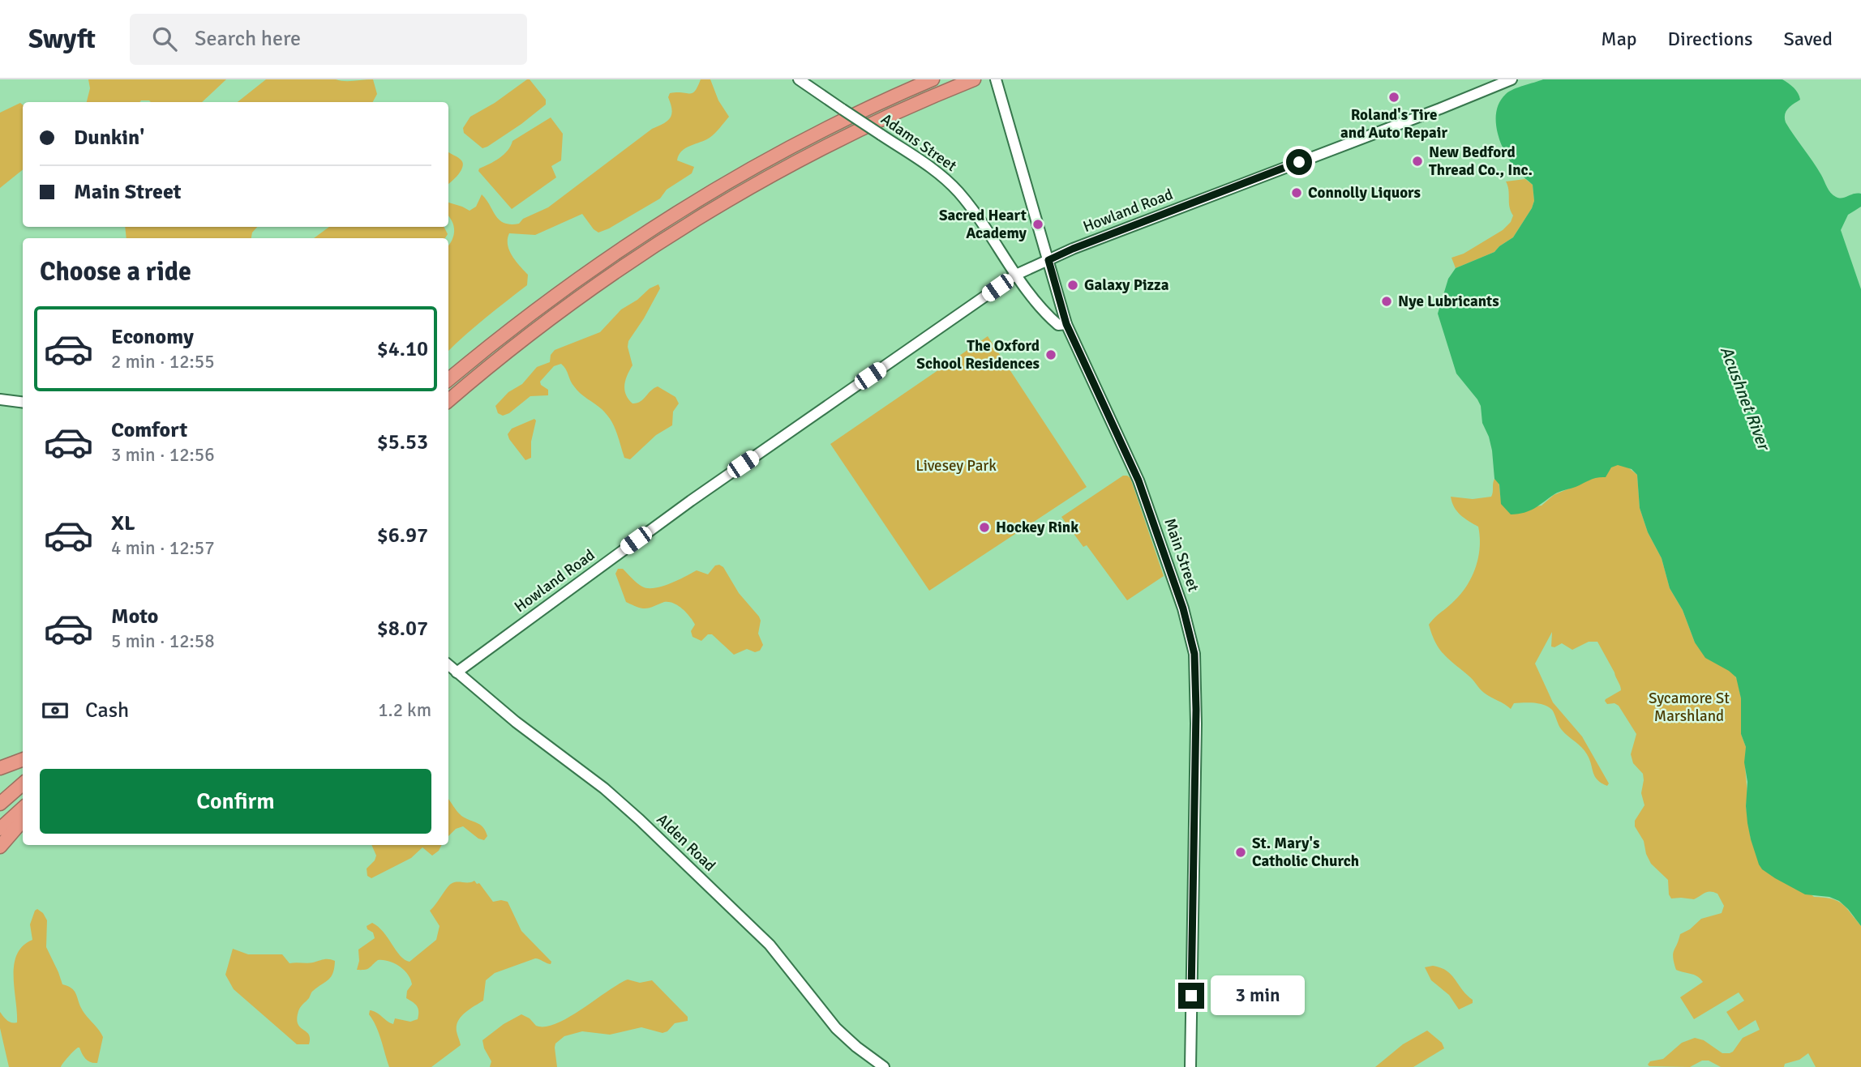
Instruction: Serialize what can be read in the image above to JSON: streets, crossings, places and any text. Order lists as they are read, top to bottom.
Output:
{
  "streets": {
    "main road": [
      "Adams Street",
      "Howland Road",
      "Main Street",
      "Alden Road"
    ]
  },
  "crossings": [
    ["Adams Street", "Howland Road"],
    ["Adams Street", "Main Street"],
    ["Howland Road", "Main Street"],
    ["Howland Road", "Alden Road"]
  ],
  "water": ["Acushnet River"],
  "parks": ["Livesey Park", "Sycamore St Marshland"],
  "places": [
    "Roland's Tire and Auto Repair",
    "New Bedford Thread Co., Inc.",
    "Connolly Liquors",
    "Sacred Heart Academy",
    "Galaxy Pizza",
    "Nye Lubricants",
    "The Oxford School Residences",
    "Hockey Rink",
    "St. Mary's Catholic Church"
  ],
  "page": {
    "header": "Swyft",
    "search": "Search here",
    "nav": ["Map", "Directions", "Saved"],
    "banner": ["Dunkin'", "Main Street"],
    "heading": "Choose a ride",
    "list": [
      {
        "name": "Economy",
        "note": "2 min · 12:55",
        "value": "$4.10"
      },
      {
        "name": "Comfort",
        "note": "3 min · 12:56",
        "value": "$5.53"
      },
      {
        "name": "XL",
        "note": "4 min · 12:57",
        "value": "$6.97"
      },
      {
        "name": "Moto",
        "note": "5 min · 12:58",
        "value": "$8.07"
      }
    ],
    "pay": ["Cash", "1.2 km"],
    "buttons": "Confirm",
    "bubble": "3 min"
  }
}
